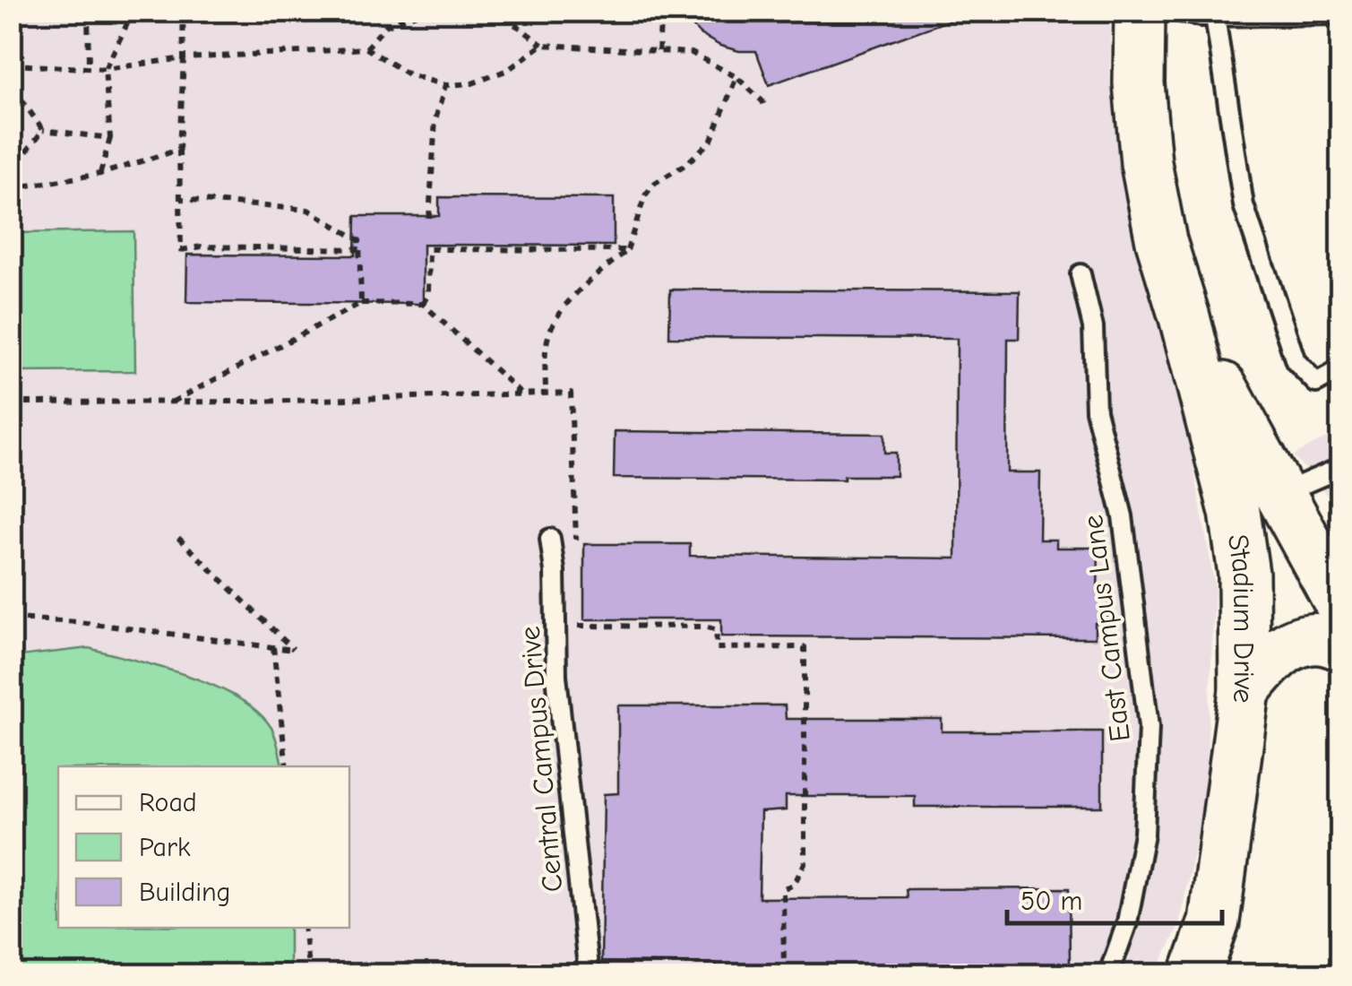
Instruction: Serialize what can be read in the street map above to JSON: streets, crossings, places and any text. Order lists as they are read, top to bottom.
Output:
{
  "streets": {
    "main road": ["Stadium Drive"],
    "lane": ["East Campus Lane", "Central Campus Drive"]
  },
  "legend": ["Road", "Park", "Building"],
  "scale_bar": "50 m"
}
